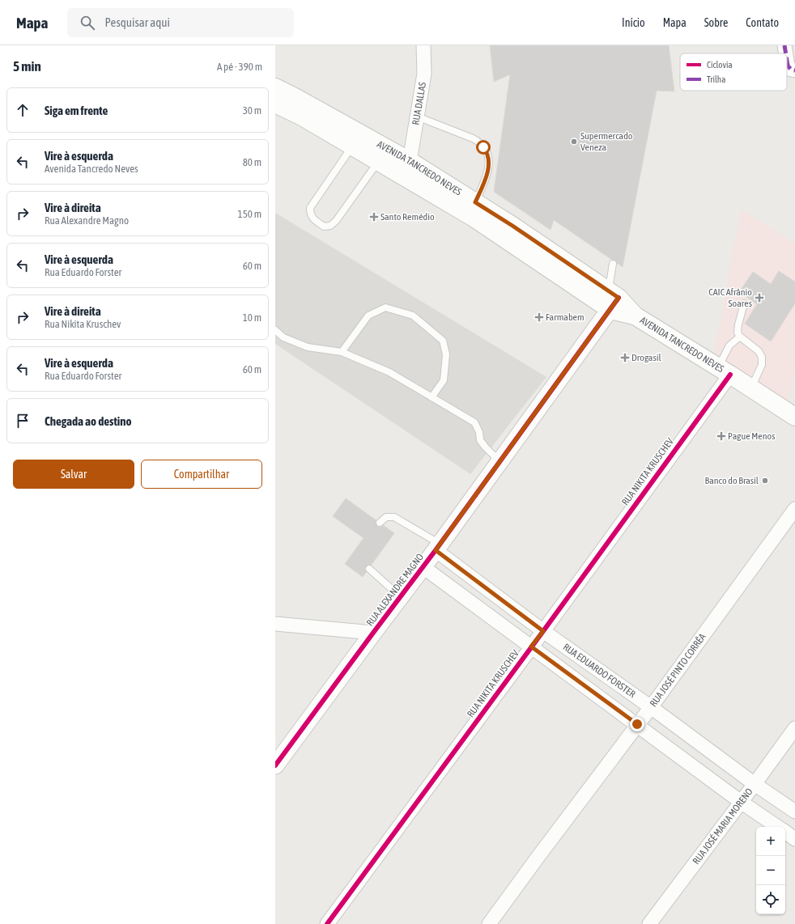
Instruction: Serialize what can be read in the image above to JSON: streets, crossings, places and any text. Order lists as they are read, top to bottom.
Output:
{
  "streets": {
    "main road": ["AVENIDA TANCREDO NEVES"],
    "street": [
      "RUA DALLAS",
      "RUA NIKITA KRUSCHEV",
      "RUA ALEXANDRE MAGNO",
      "RUA JOSÉ PINTO CORRÊA",
      "RUA EDUARDO FORSTER",
      "RUA JOSÉ MARIA MORENO"
    ]
  },
  "crossings": [
    ["RUA DALLAS", "AVENIDA TANCREDO NEVES"],
    ["AVENIDA TANCREDO NEVES", "RUA NIKITA KRUSCHEV"],
    ["AVENIDA TANCREDO NEVES", "RUA ALEXANDRE MAGNO"],
    ["RUA NIKITA KRUSCHEV", "RUA EDUARDO FORSTER"],
    ["RUA ALEXANDRE MAGNO", "RUA EDUARDO FORSTER"],
    ["RUA JOSÉ PINTO CORRÊA", "RUA EDUARDO FORSTER"],
    ["RUA EDUARDO FORSTER", "RUA JOSÉ MARIA MORENO"]
  ],
  "places": {
    "other": ["Supermercado Veneza", "Banco do Brasil"],
    "health": [
      "Santo Remédio",
      "CAIC Afrânio Soares",
      "Farmabem",
      "Drogasil",
      "Pague Menos"
    ]
  },
  "legend": ["Ciclovia", "Trilha"],
  "page": {
    "header": "Mapa",
    "search": "Pesquisar aqui",
    "nav": [
      "Início",
      "Mapa",
      "Sobre",
      "Contato"
    ],
    "heading": ["5 min", "A pé · 390 m"],
    "list": [
      ["Siga em frente", "30 m"],
      ["Vire à esquerda", "Avenida Tancredo Neves", "80 m"],
      ["Vire à direita", "Rua Alexandre Magno", "150 m"],
      ["Vire à esquerda", "Rua Eduardo Forster", "60 m"],
      ["Vire à direita", "Rua Nikita Kruschev", "10 m"],
      ["Vire à esquerda", "Rua Eduardo Forster", "60 m"],
      "Chegada ao destino"
    ],
    "buttons": ["Salvar", "Compartilhar"],
    "map_buttons": ["+", "−"]
  }
}
